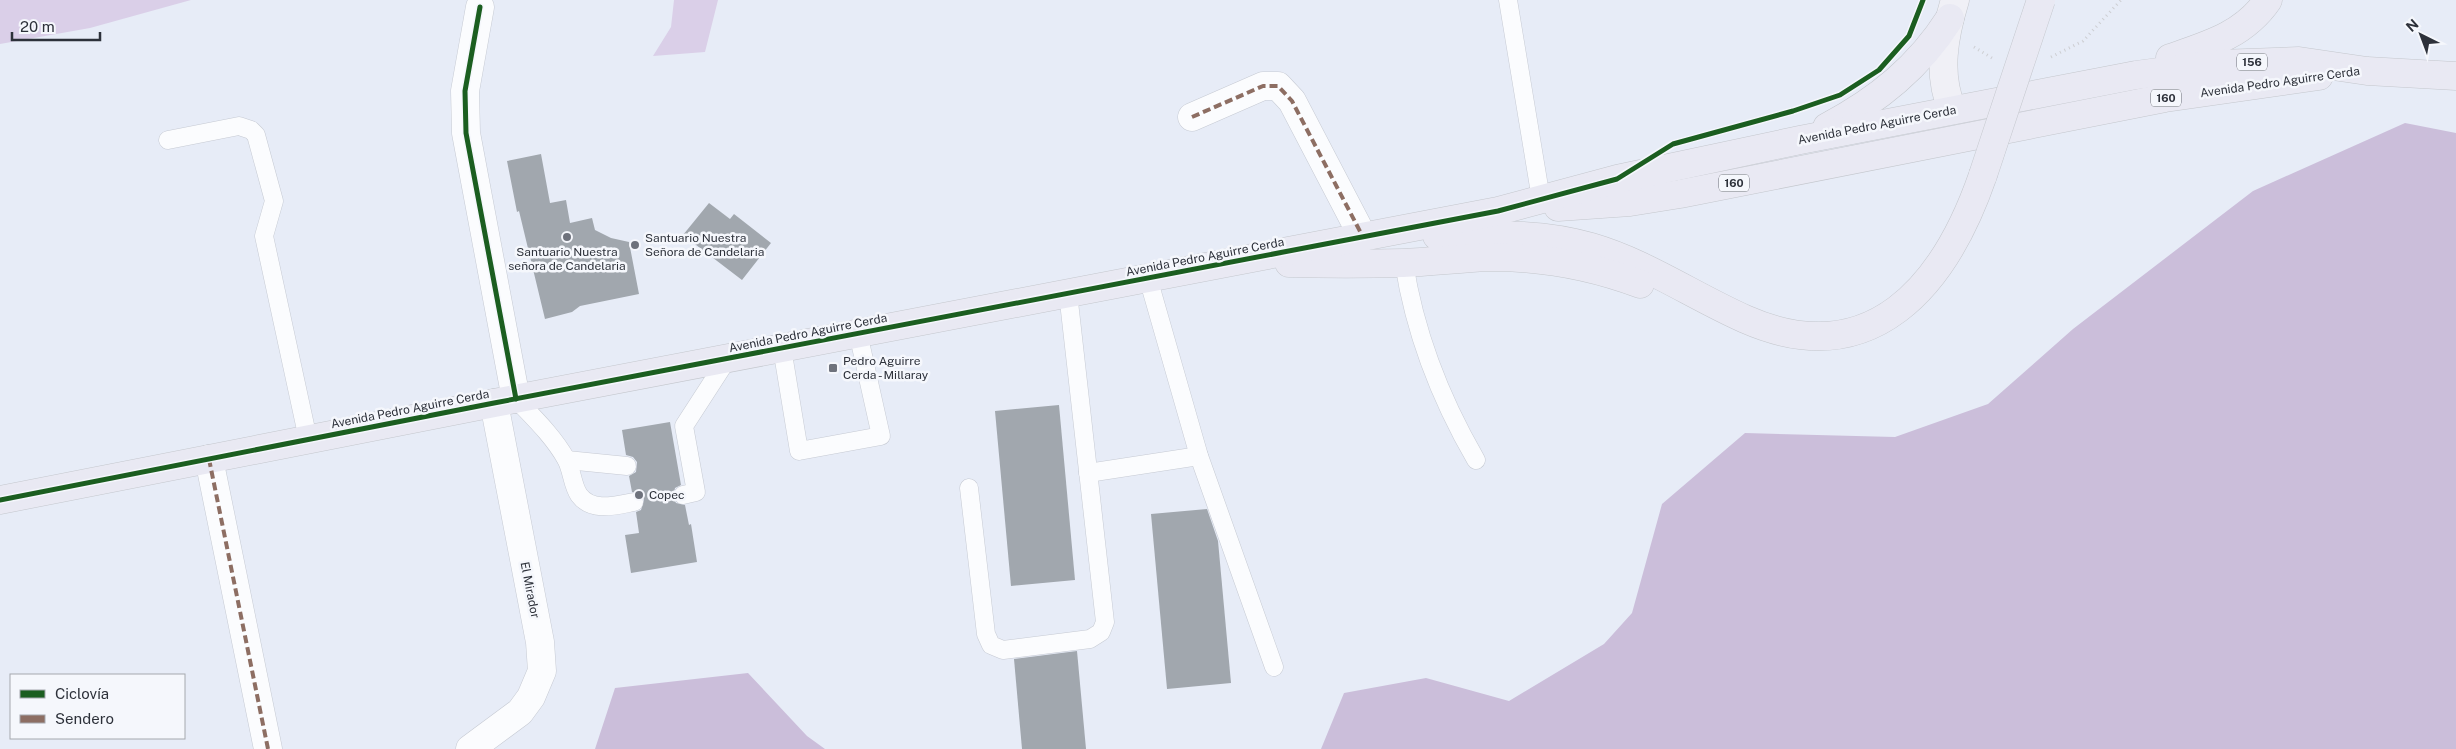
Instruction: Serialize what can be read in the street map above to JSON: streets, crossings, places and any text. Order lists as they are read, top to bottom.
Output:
{
  "streets": {
    "highway": ["156", "Avenida Pedro Aguirre Cerda", "160"],
    "street": ["El Mirador"]
  },
  "crossings": [
    ["156", "Avenida Pedro Aguirre Cerda"],
    ["Avenida Pedro Aguirre Cerda", "El Mirador"]
  ],
  "places": {
    "other": ["Santuario Nuestra señora de Candelaria", "Santuario Nuestra Señora de Candelaria", "Copec"],
    "transit": ["Pedro Aguirre Cerda - Millaray"]
  },
  "legend": ["Ciclovía", "Sendero"],
  "scale_bar": "20 m",
  "north": "top left"
}
